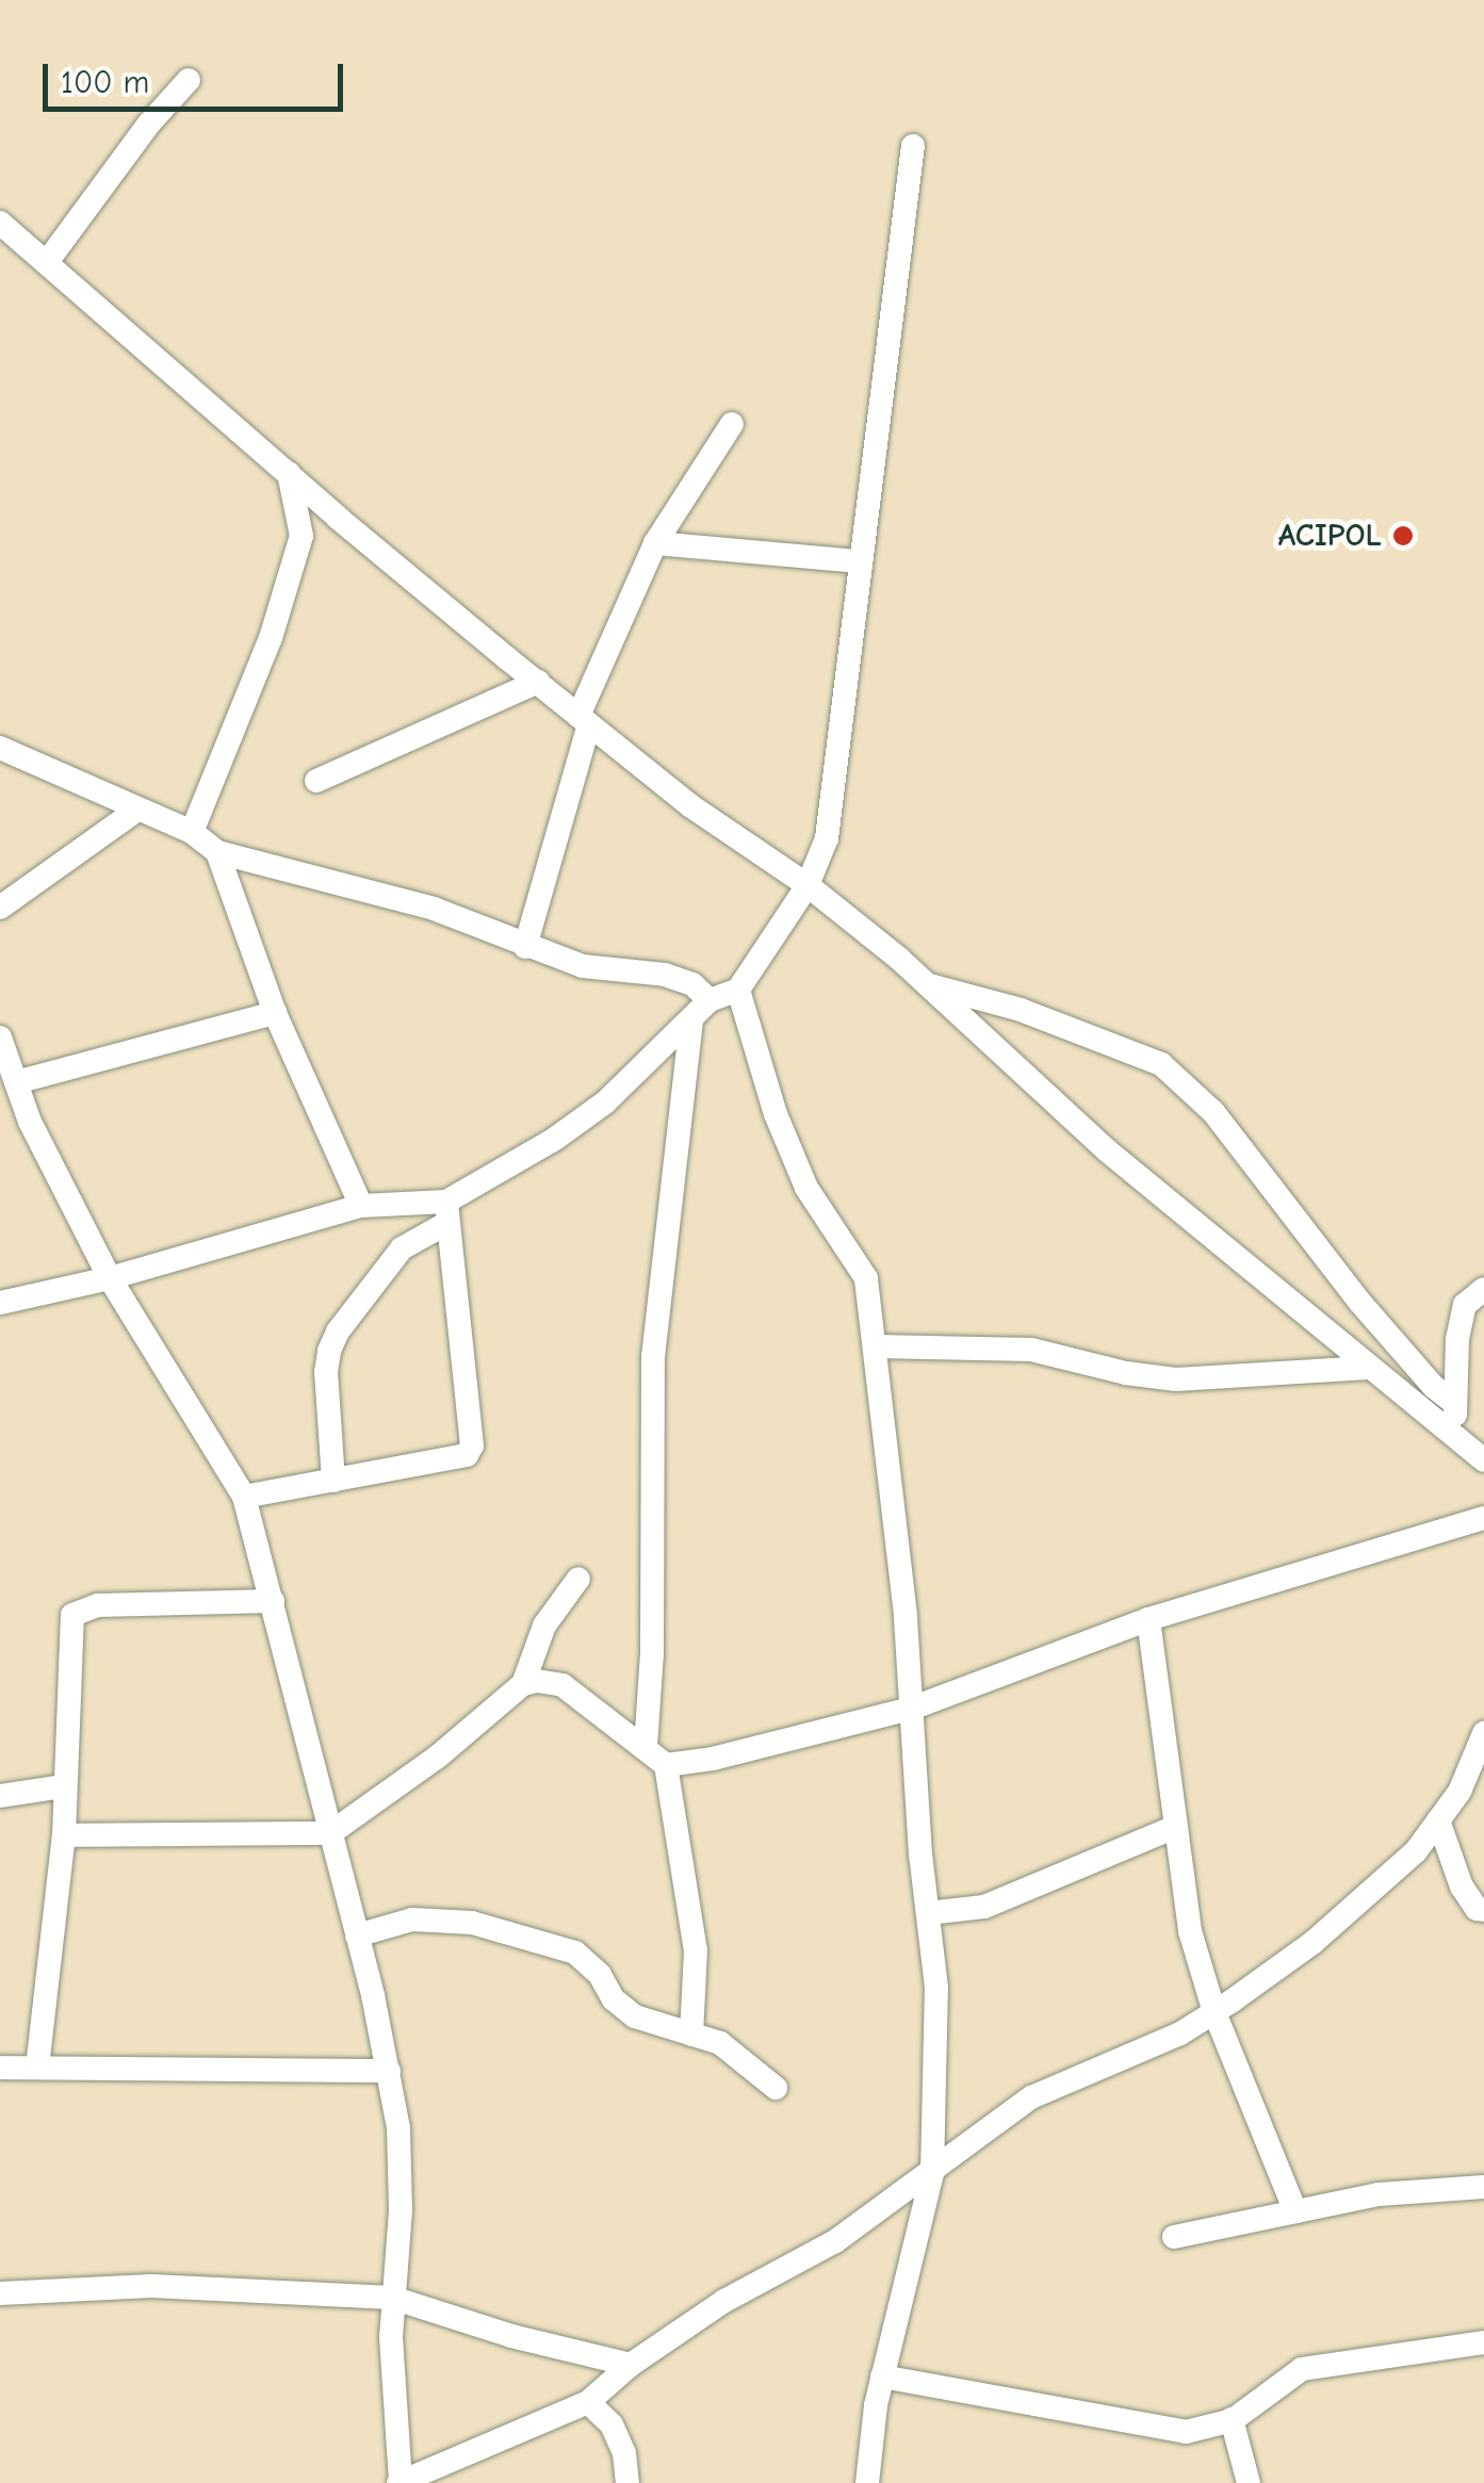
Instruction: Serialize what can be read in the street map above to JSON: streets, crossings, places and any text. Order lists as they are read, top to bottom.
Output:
{
  "places": ["ACIPOL"],
  "scale_bar": "100 m"
}
